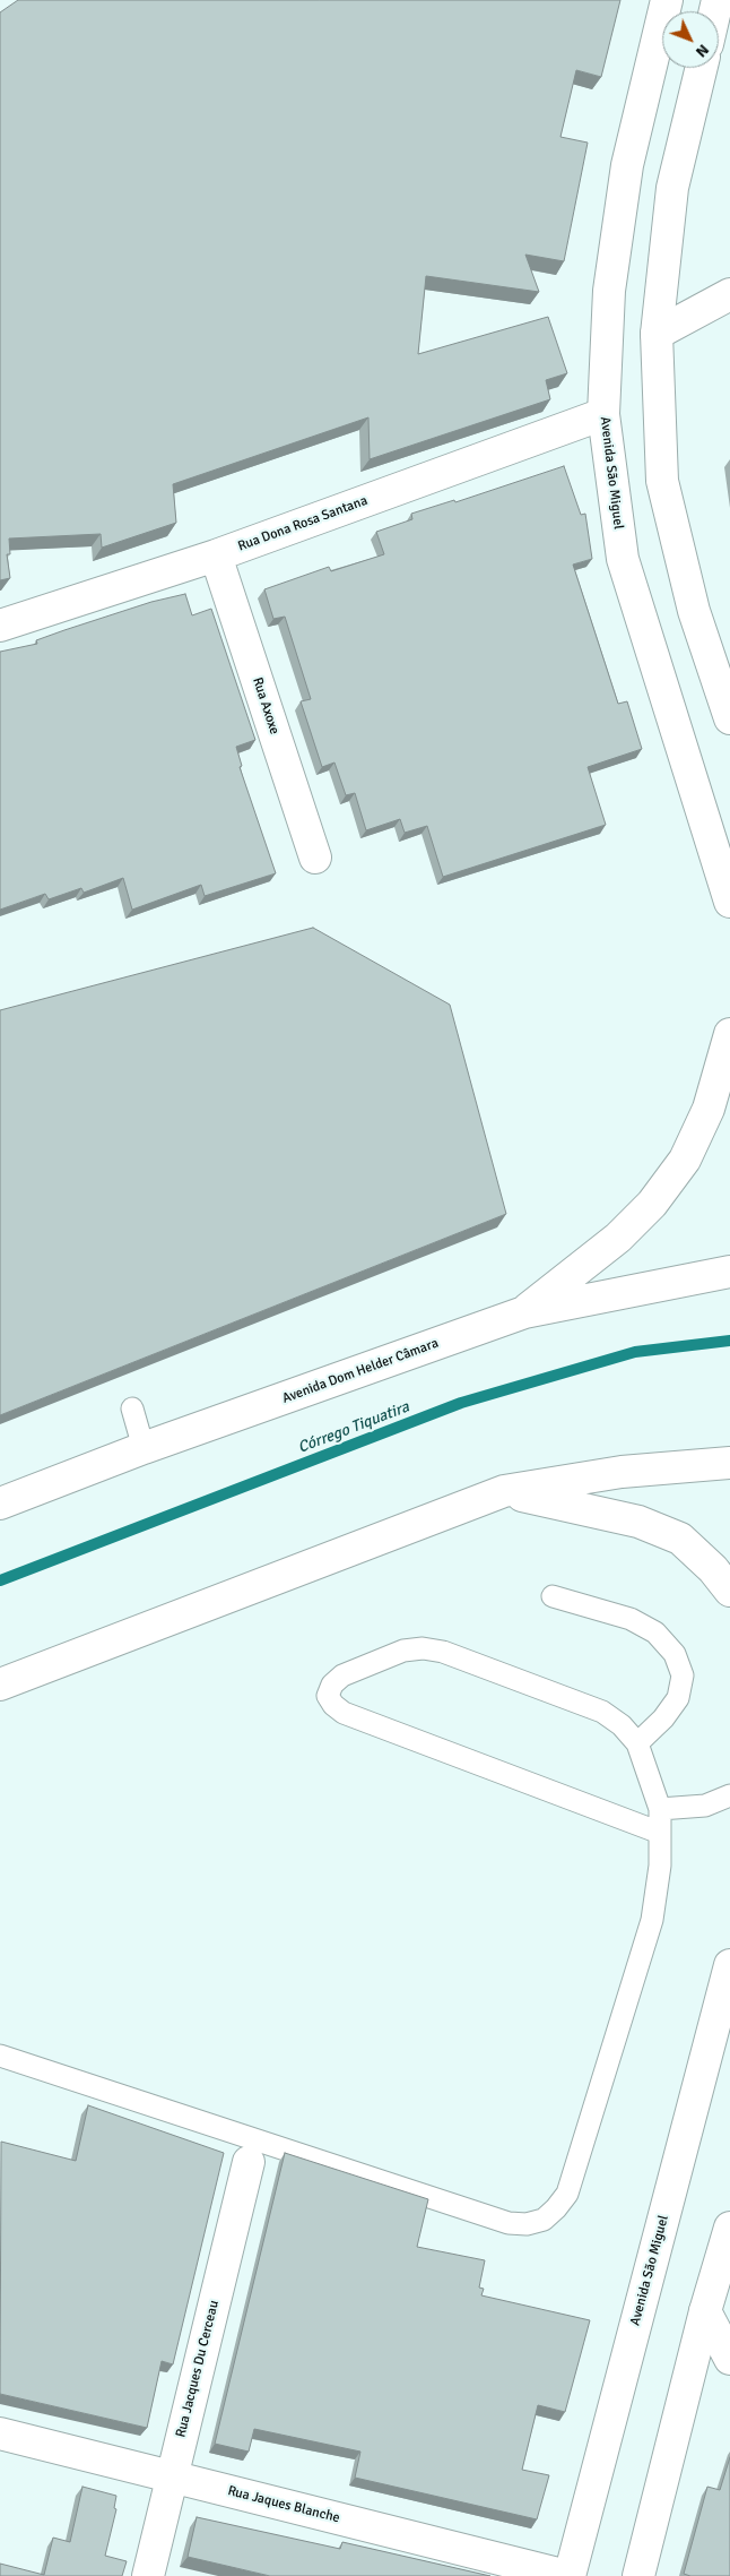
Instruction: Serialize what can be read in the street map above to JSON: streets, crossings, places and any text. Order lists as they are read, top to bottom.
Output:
{
  "streets": {
    "main road": [
      "Avenida São Miguel",
      "Rua Dona Rosa Santana",
      "Rua Axoxe",
      "Avenida Dom Helder Câmara",
      "Rua Jacques Du Cerceau",
      "Rua Jaques Blanche"
    ]
  },
  "crossings": [
    ["Avenida São Miguel", "Rua Dona Rosa Santana"],
    ["Avenida São Miguel", "Rua Jaques Blanche"],
    ["Rua Dona Rosa Santana", "Rua Axoxe"],
    ["Rua Jacques Du Cerceau", "Rua Jaques Blanche"]
  ],
  "water": ["Córrego Tiquatira"],
  "north": "bottom right"
}
